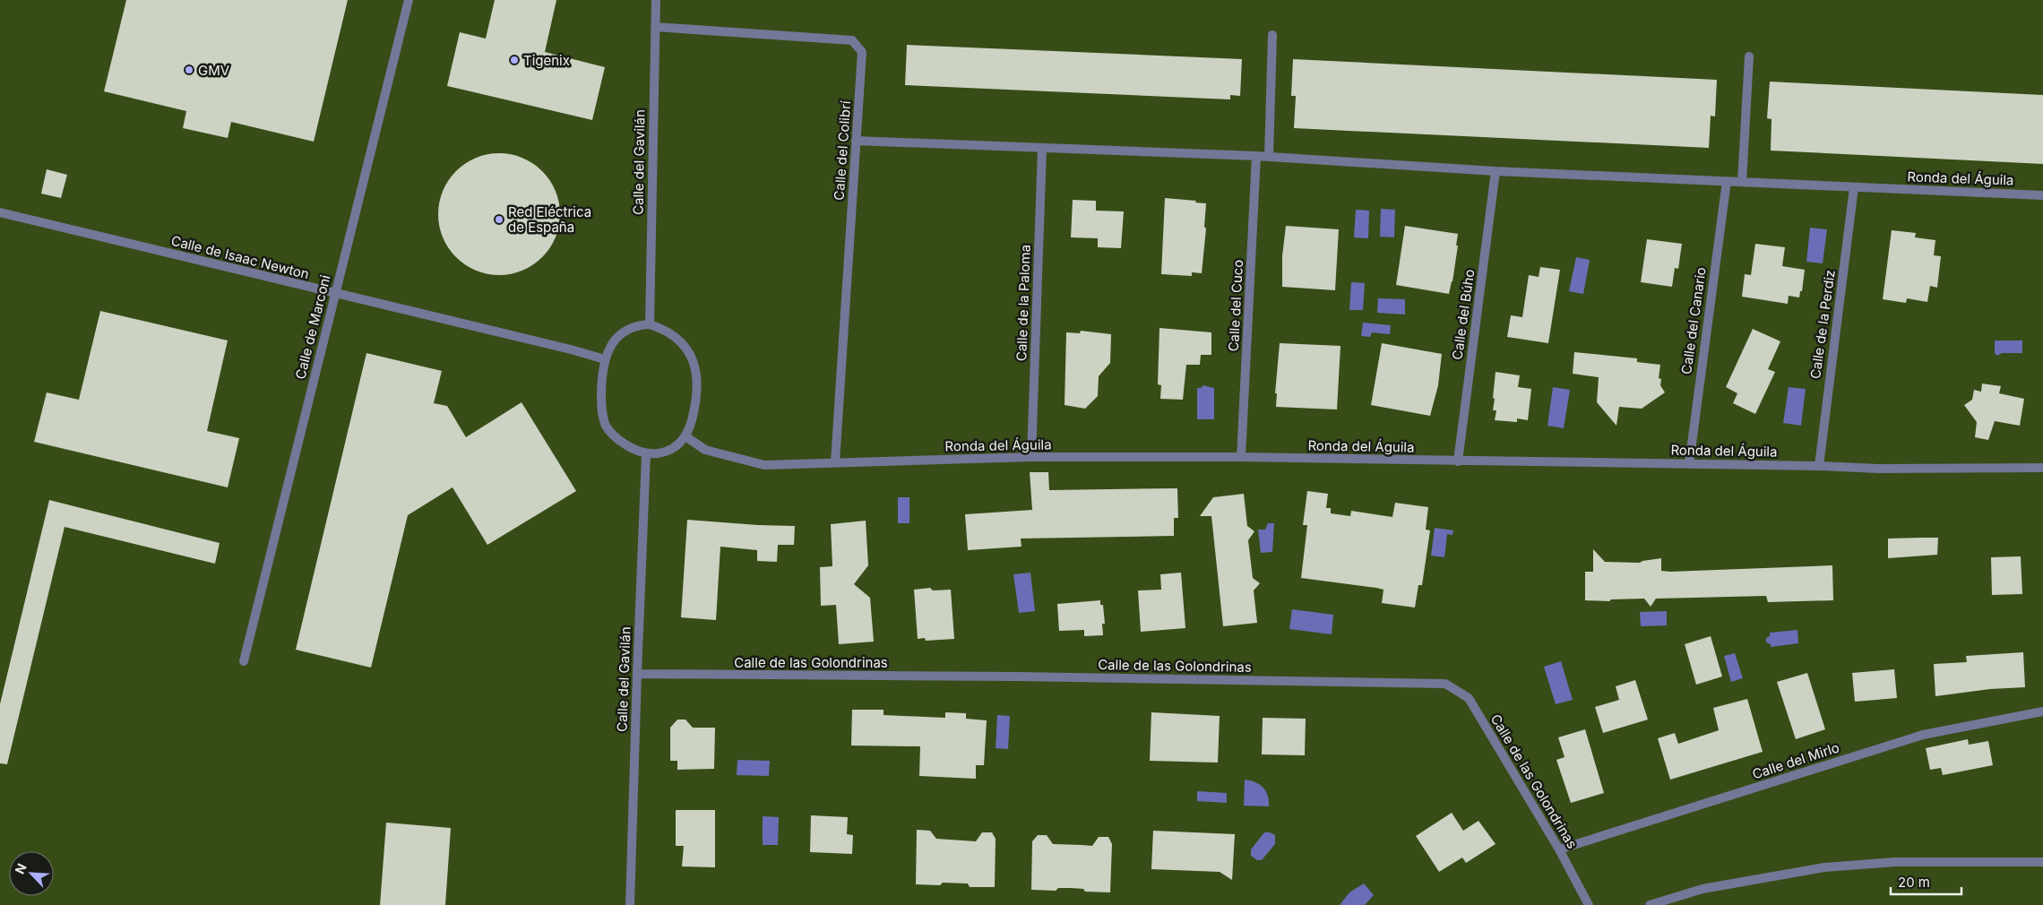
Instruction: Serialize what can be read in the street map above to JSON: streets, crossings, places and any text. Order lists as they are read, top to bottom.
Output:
{
  "streets": {
    "street": [
      "Calle del Colibrí",
      "Calle del Gavilán",
      "Ronda del Águila",
      "Calle de Isaac Newton",
      "Calle de la Paloma",
      "Calle del Cuco",
      "Calle del Búho",
      "Calle del Canario",
      "Calle de la Perdiz",
      "Calle de Marconi",
      "Calle de las Golondrinas",
      "Calle del Mirlo"
    ]
  },
  "crossings": [
    ["Calle del Colibrí", "Calle del Gavilán"],
    ["Calle del Colibrí", "Ronda del Águila"],
    ["Calle del Gavilán", "Ronda del Águila"],
    ["Calle del Gavilán", "Calle de Isaac Newton"],
    ["Calle del Gavilán", "Calle de las Golondrinas"],
    ["Ronda del Águila", "Calle de Isaac Newton"],
    ["Ronda del Águila", "Calle de la Paloma"],
    ["Ronda del Águila", "Calle del Cuco"],
    ["Ronda del Águila", "Calle del Búho"],
    ["Ronda del Águila", "Calle del Canario"],
    ["Ronda del Águila", "Calle de la Perdiz"],
    ["Calle de Isaac Newton", "Calle de Marconi"],
    ["Calle de las Golondrinas", "Calle del Mirlo"]
  ],
  "places": ["Tigenix", "GMV", "Red Eléctrica de España"],
  "scale_bar": "20 m",
  "north": "top left"
}
